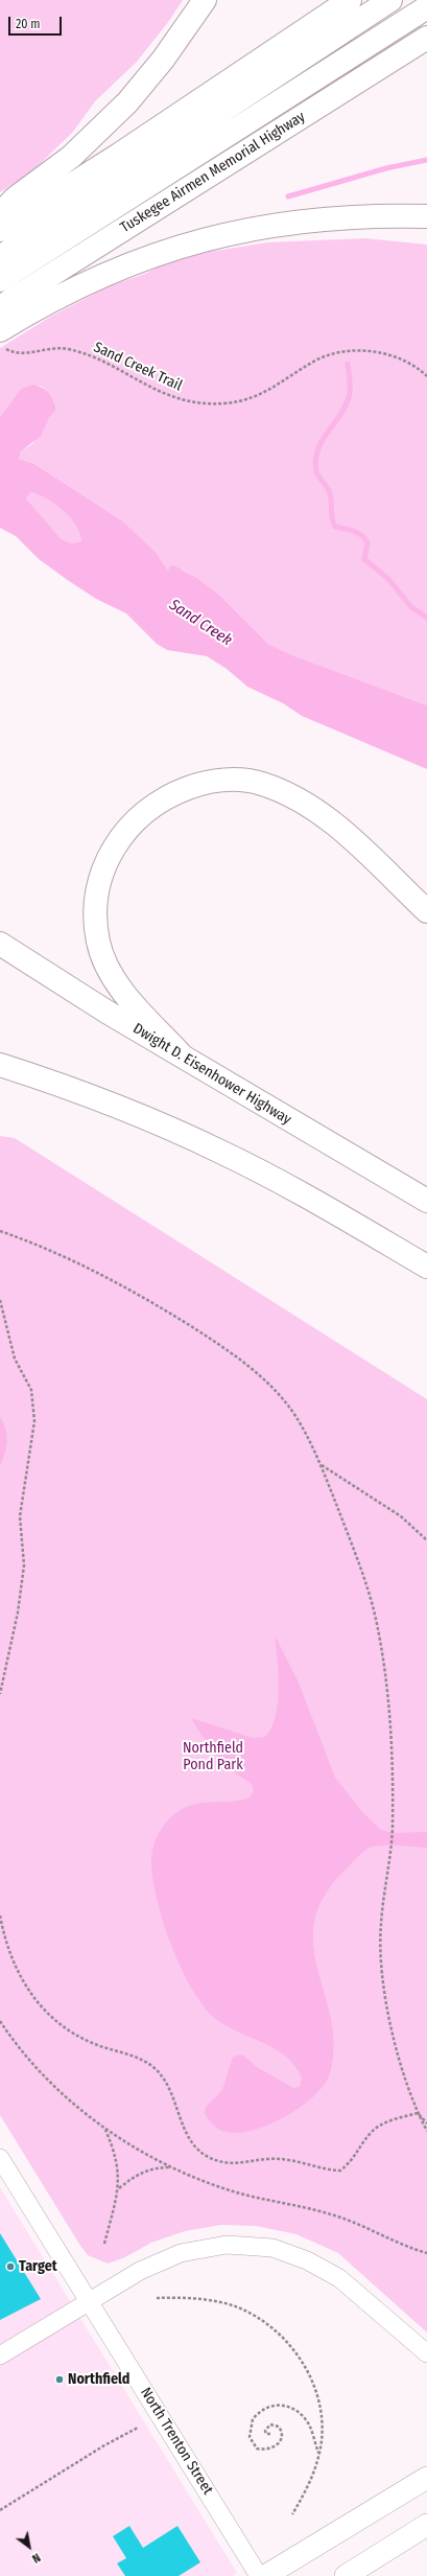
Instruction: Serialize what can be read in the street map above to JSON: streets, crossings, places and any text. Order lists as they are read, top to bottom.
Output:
{
  "streets": {
    "highway": ["Tuskegee Airmen Memorial Highway", "Dwight D. Eisenhower Highway"],
    "street": ["North Trenton Street"],
    "path": ["Sand Creek Trail"]
  },
  "water": ["Sand Creek"],
  "parks": ["Northfield Pond Park"],
  "places": ["Target", "Northfield"],
  "scale_bar": "20 m",
  "north": "bottom right"
}
